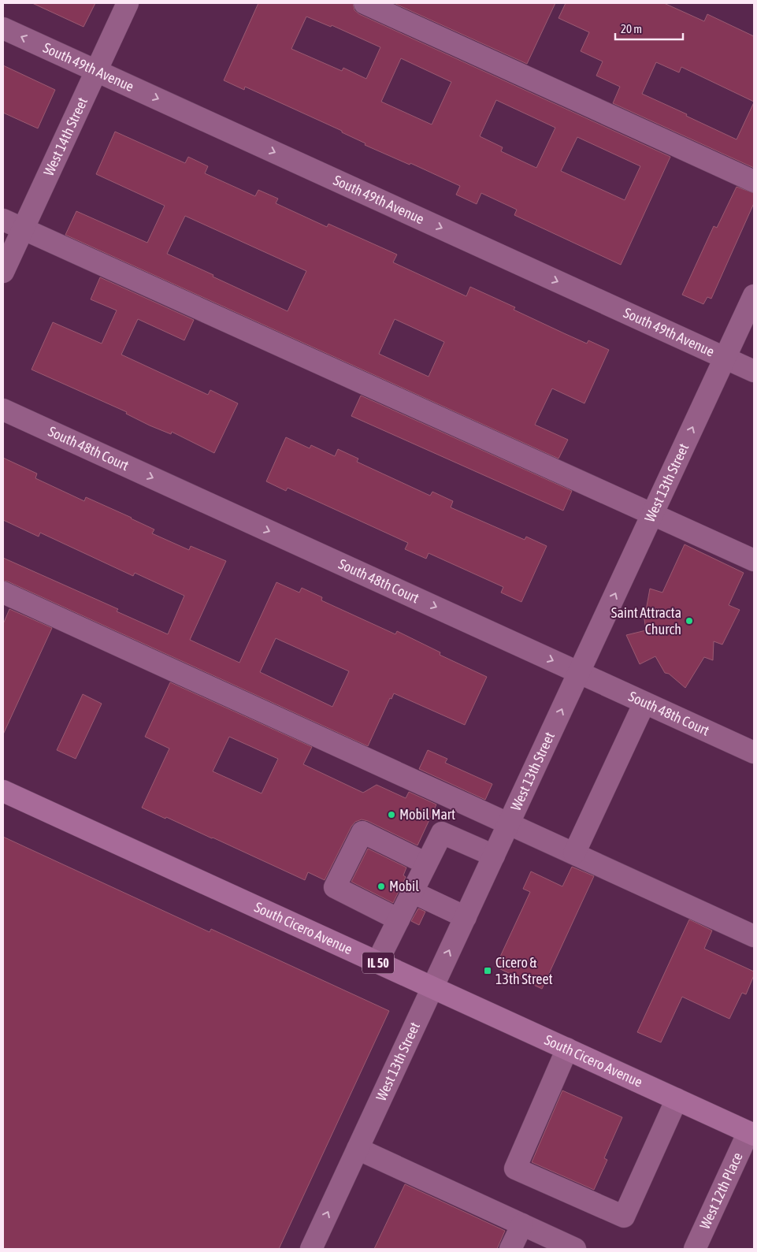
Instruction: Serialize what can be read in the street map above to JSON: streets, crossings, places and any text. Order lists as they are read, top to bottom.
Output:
{
  "streets": {
    "main road": ["South Cicero Avenue", "IL 50"],
    "street": [
      "South 49th Avenue",
      "West 14th Street",
      "South 48th Court",
      "West 13th Street",
      "West 12th Place"
    ]
  },
  "crossings": [
    ["South 49th Avenue", "West 14th Street"],
    ["South 49th Avenue", "West 13th Street"],
    ["South 48th Court", "West 13th Street"],
    ["West 13th Street", "South Cicero Avenue"],
    ["South Cicero Avenue", "West 12th Place"]
  ],
  "places": {
    "other": ["Saint Attracta Church", "Mobil Mart", "Mobil"],
    "transit": ["Cicero & 13th Street"]
  },
  "scale_bar": "20 m"
}
